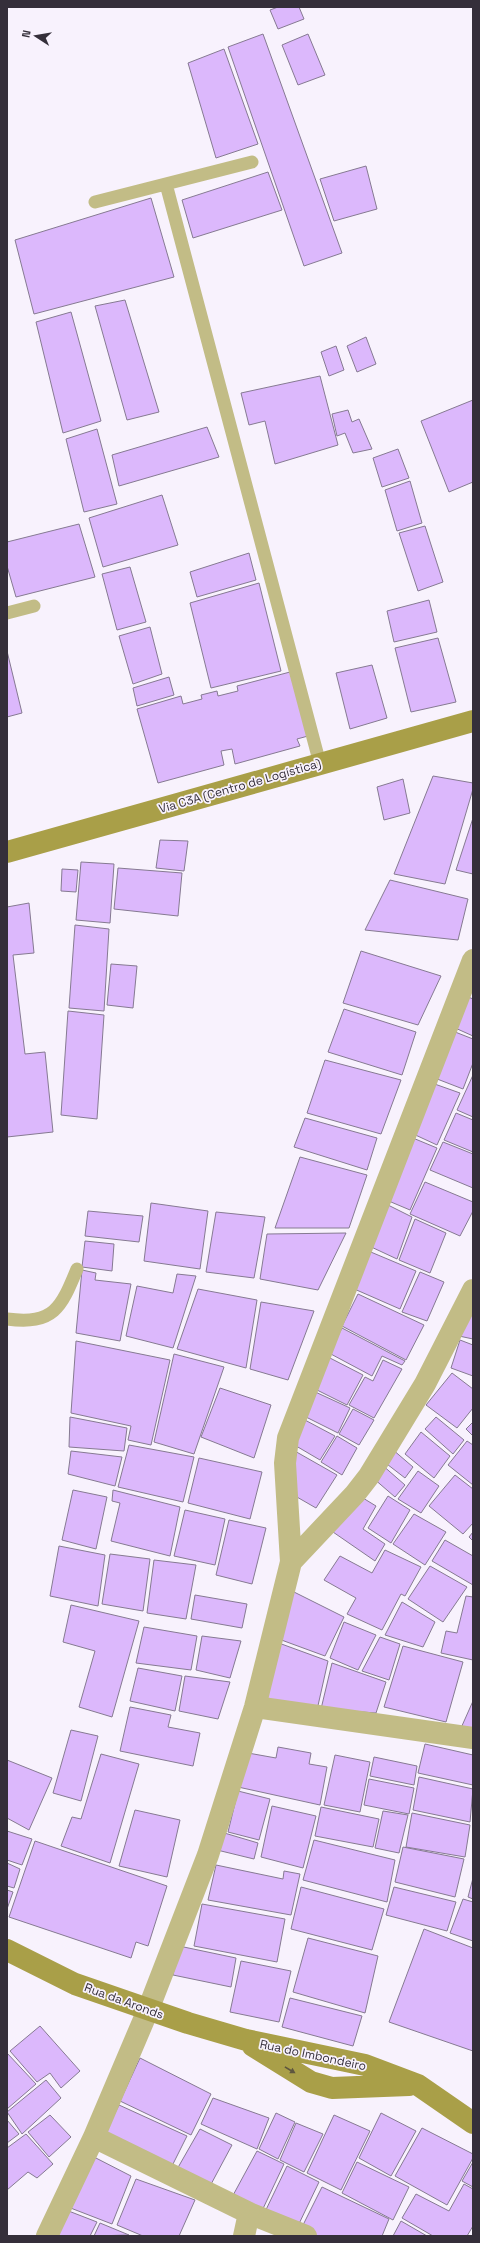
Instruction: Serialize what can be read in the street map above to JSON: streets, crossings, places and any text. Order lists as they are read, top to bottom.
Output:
{
  "streets": {
    "street": ["Via C3A (Centro de Logística)", "Rua da Aronds", "Rua do Imbondeiro"]
  },
  "crossings": [
    ["Rua da Aronds", "Rua do Imbondeiro"]
  ],
  "north": "left"
}
